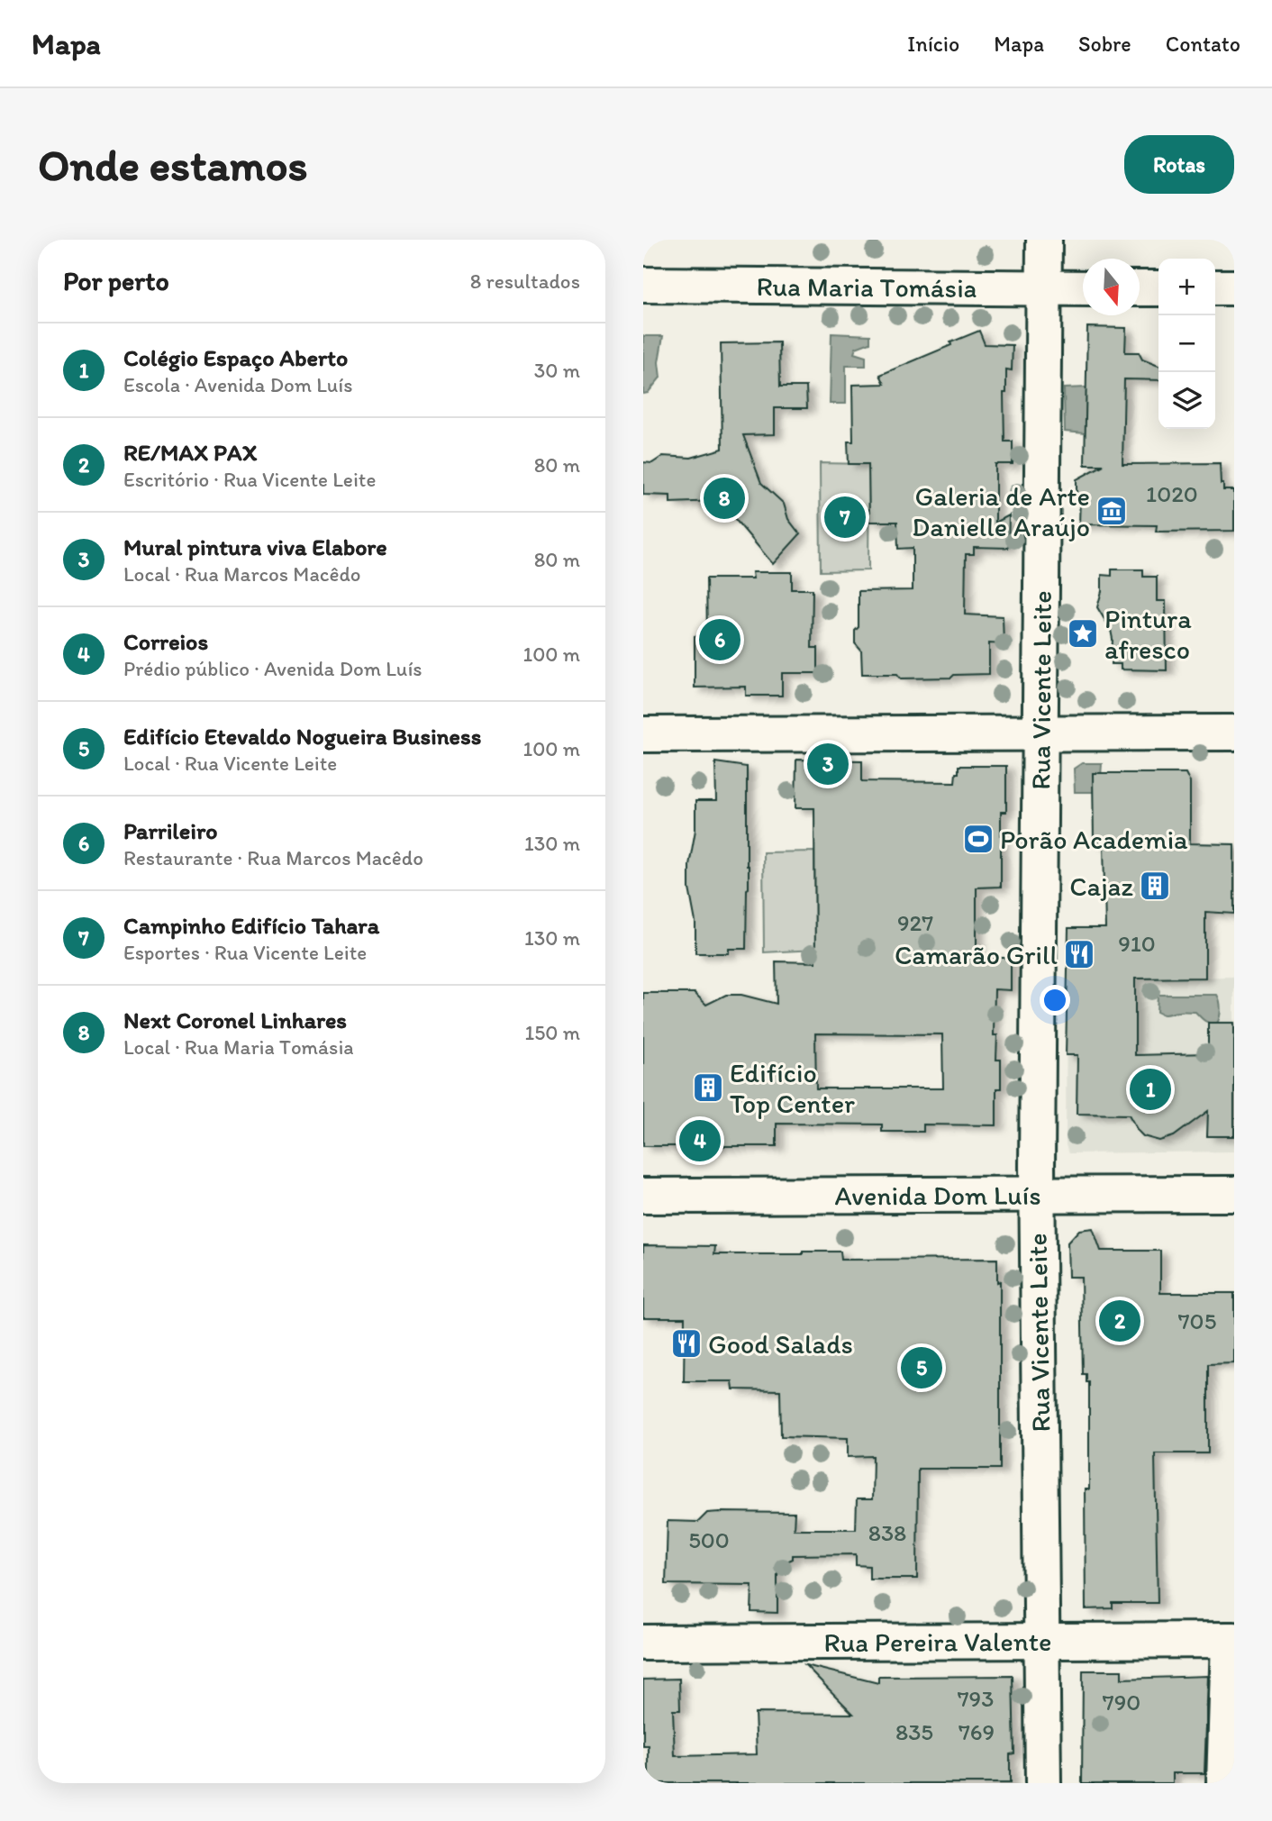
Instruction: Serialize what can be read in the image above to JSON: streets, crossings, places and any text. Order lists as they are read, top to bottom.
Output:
{
  "streets": {
    "street": [
      "Rua Maria Tomásia",
      "Rua Vicente Leite",
      "Avenida Dom Luís",
      "Rua Pereira Valente"
    ]
  },
  "crossings": [
    ["Rua Maria Tomásia", "Rua Vicente Leite"],
    ["Rua Vicente Leite", "Avenida Dom Luís"],
    ["Rua Vicente Leite", "Rua Pereira Valente"]
  ],
  "places": {
    "museum": ["Galeria de Arte Danielle Araújo"],
    "place": ["Pintura afresco"],
    "sports": ["Porão Academia"],
    "building": ["Cajaz", "Edifício Top Center"],
    "restaurant": ["Camarão Grill", "Good Salads"]
  },
  "house_numbers": [
    "1020",
    "927",
    "910",
    "705",
    "838",
    "500",
    "793",
    "790",
    "835",
    "769"
  ],
  "north": "bottom",
  "page": {
    "header": "Mapa",
    "nav": [
      "Início",
      "Mapa",
      "Sobre",
      "Contato"
    ],
    "buttons": "Rotas",
    "title": "Onde estamos",
    "heading": ["Por perto", "8 resultados"],
    "map_buttons": ["+", "−"],
    "list": [
      {
        "mark": "1",
        "name": "Colégio Espaço Aberto",
        "note": "Escola · Avenida Dom Luís",
        "value": "30 m"
      },
      {
        "mark": "2",
        "name": "RE/MAX PAX",
        "note": "Escritório · Rua Vicente Leite",
        "value": "80 m"
      },
      {
        "mark": "3",
        "name": "Mural pintura viva Elabore",
        "note": "Local · Rua Marcos Macêdo",
        "value": "80 m"
      },
      {
        "mark": "4",
        "name": "Correios",
        "note": "Prédio público · Avenida Dom Luís",
        "value": "100 m"
      },
      {
        "mark": "5",
        "name": "Edifício Etevaldo Nogueira Business",
        "note": "Local · Rua Vicente Leite",
        "value": "100 m"
      },
      {
        "mark": "6",
        "name": "Parrileiro",
        "note": "Restaurante · Rua Marcos Macêdo",
        "value": "130 m"
      },
      {
        "mark": "7",
        "name": "Campinho Edifício Tahara",
        "note": "Esportes · Rua Vicente Leite",
        "value": "130 m"
      },
      {
        "mark": "8",
        "name": "Next Coronel Linhares",
        "note": "Local · Rua Maria Tomásia",
        "value": "150 m"
      }
    ],
    "pins": [
      "8",
      "7",
      "6",
      "3",
      "1",
      "4",
      "2",
      "5"
    ]
  }
}
